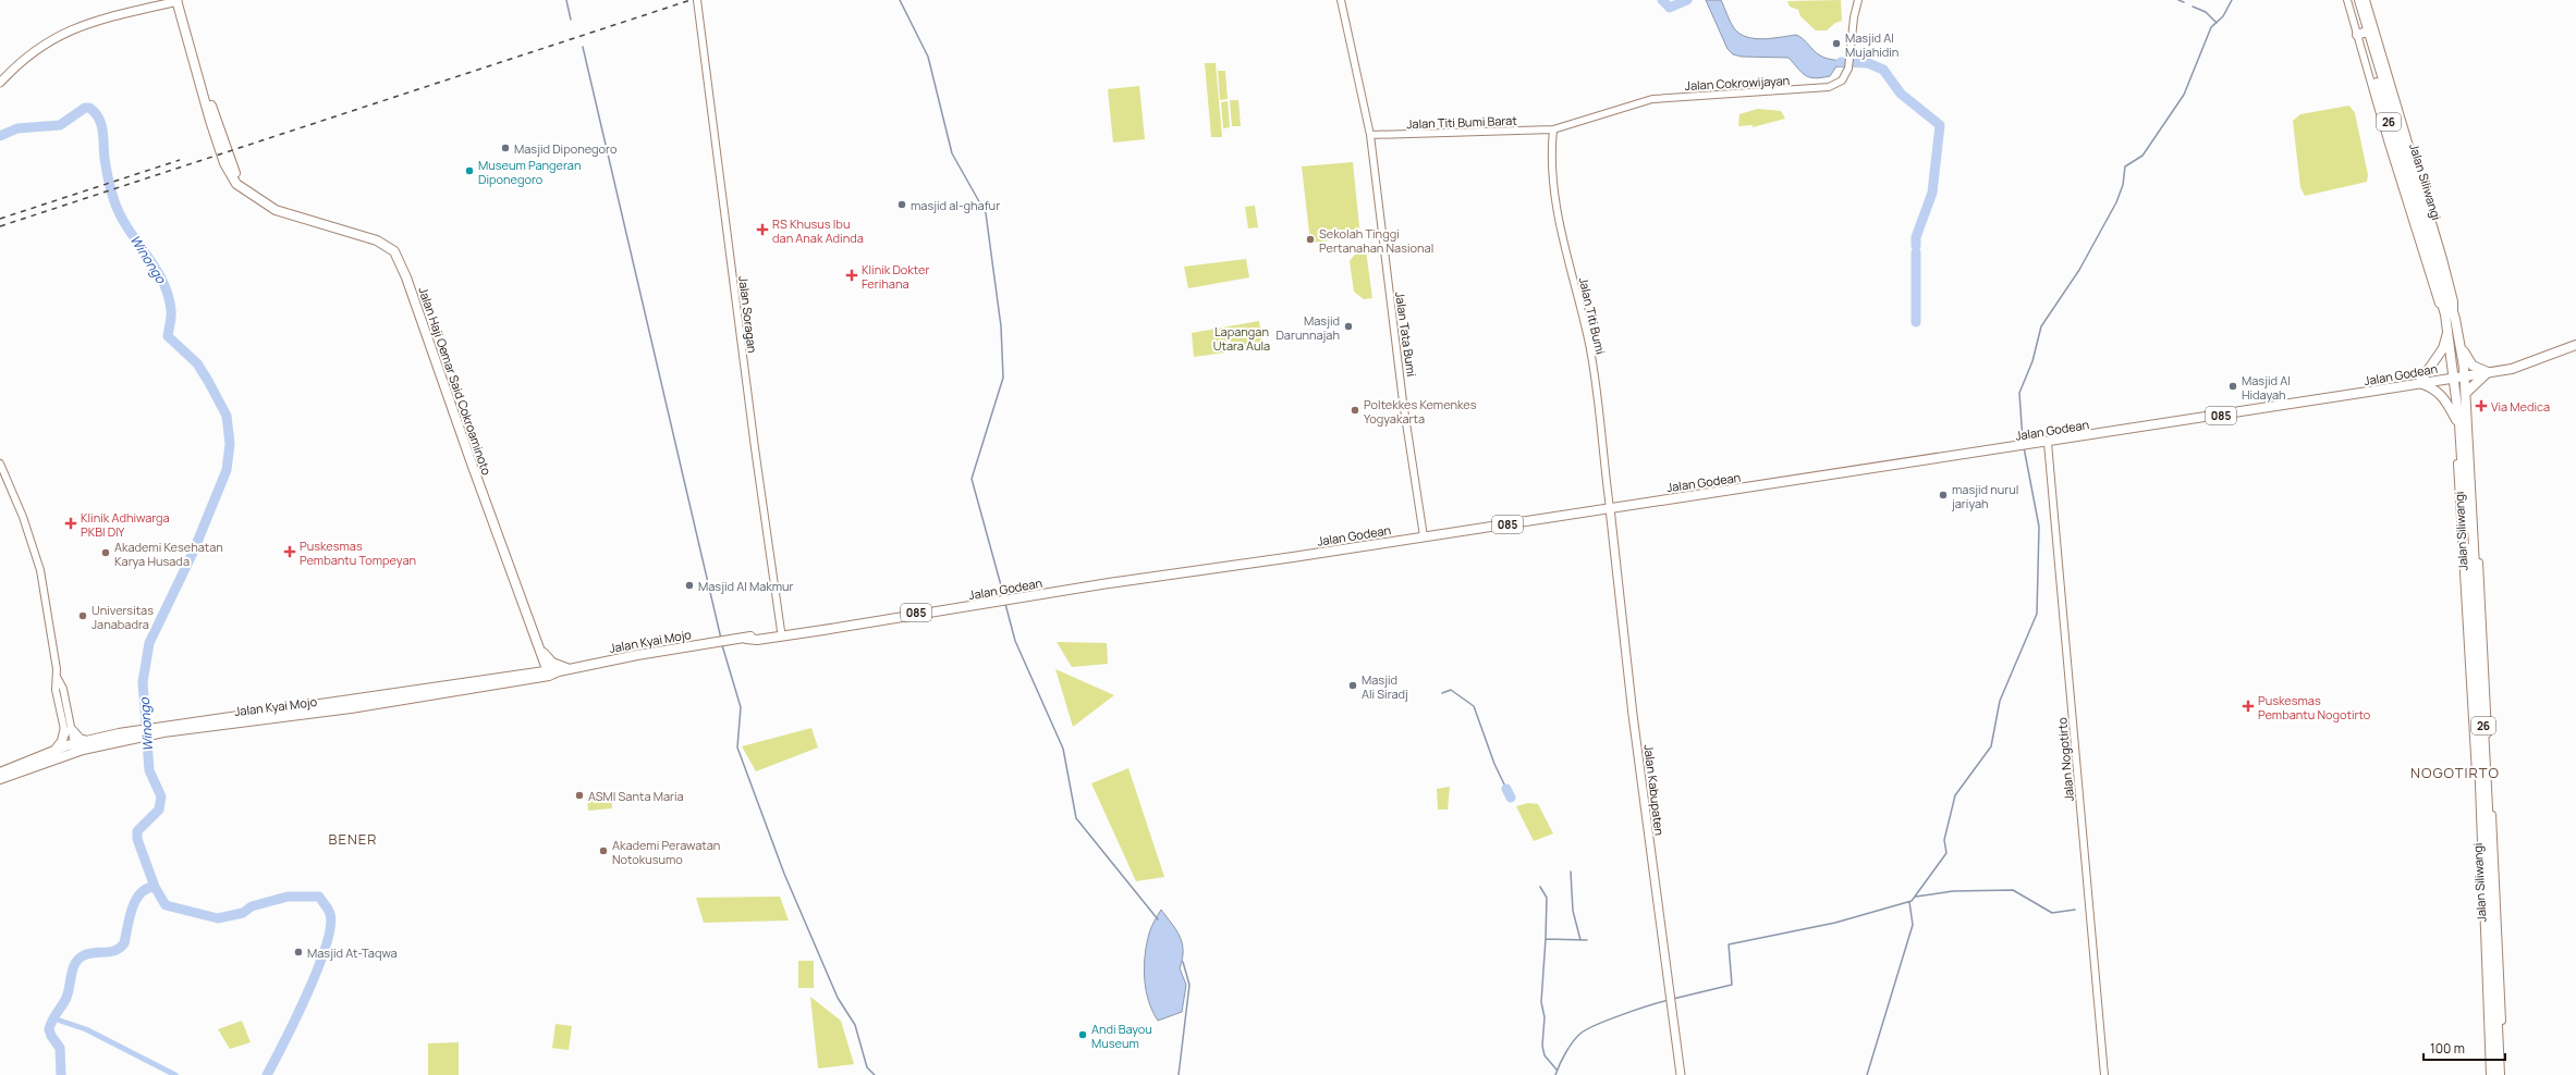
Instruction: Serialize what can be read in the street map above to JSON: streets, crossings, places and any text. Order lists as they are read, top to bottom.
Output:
{
  "streets": {
    "main road": [
      "26",
      "Jalan Siliwangi",
      "Jalan Godean",
      "Jalan Haji Oemar Said Cokroaminoto",
      "085",
      "Jalan Kyai Mojo",
      "Jalan Kabupaten"
    ],
    "street": [
      "Jalan Cokrowijayan",
      "Jalan Titi Bumi Barat",
      "Jalan Soragan",
      "Jalan Titi Bumi",
      "Jalan Tata Bumi",
      "Jalan Nogotirto"
    ]
  },
  "crossings": [
    ["Jalan Cokrowijayan", "Jalan Titi Bumi Barat"],
    ["Jalan Cokrowijayan", "Jalan Titi Bumi"],
    ["Jalan Titi Bumi Barat", "Jalan Titi Bumi"],
    ["Jalan Titi Bumi Barat", "Jalan Tata Bumi"],
    ["Jalan Siliwangi", "Jalan Godean"],
    ["Jalan Soragan", "Jalan Godean"],
    ["Jalan Titi Bumi", "Jalan Godean"],
    ["Jalan Titi Bumi", "Jalan Kabupaten"],
    ["Jalan Tata Bumi", "Jalan Godean"],
    ["Jalan Godean", "Jalan Kyai Mojo"],
    ["Jalan Godean", "Jalan Nogotirto"],
    ["Jalan Godean", "Jalan Kabupaten"],
    ["Jalan Haji Oemar Said Cokroaminoto", "Jalan Kyai Mojo"]
  ],
  "districts": ["NOGOTIRTO", "BENER"],
  "water": ["Winongo"],
  "parks": ["Lapangan Utara Aula"],
  "places": {
    "other": [
      "Masjid Al Mujahidin",
      "Masjid Diponegoro",
      "Museum Pangeran Diponegoro",
      "masjid al-ghafur",
      "Sekolah Tinggi Pertanahan Nasional",
      "Masjid Darunnajah",
      "Masjid Al Hidayah",
      "Poltekkes Kemenkes Yogyakarta",
      "masjid nurul jariyah",
      "Akademi Kesehatan Karya Husada",
      "Masjid Al Makmur",
      "Universitas Janabadra",
      "Masjid Ali Siradj",
      "ASMI Santa Maria",
      "Akademi Perawatan Notokusumo",
      "Masjid At-Taqwa",
      "Andi Bayou Museum"
    ],
    "health": [
      "RS Khusus Ibu dan Anak Adinda",
      "Klinik Dokter Ferihana",
      "Via Medica",
      "Klinik Adhiwarga PKBI DIY",
      "Puskesmas Pembantu Tompeyan",
      "Puskesmas Pembantu Nogotirto"
    ]
  },
  "scale_bar": "100 m"
}
